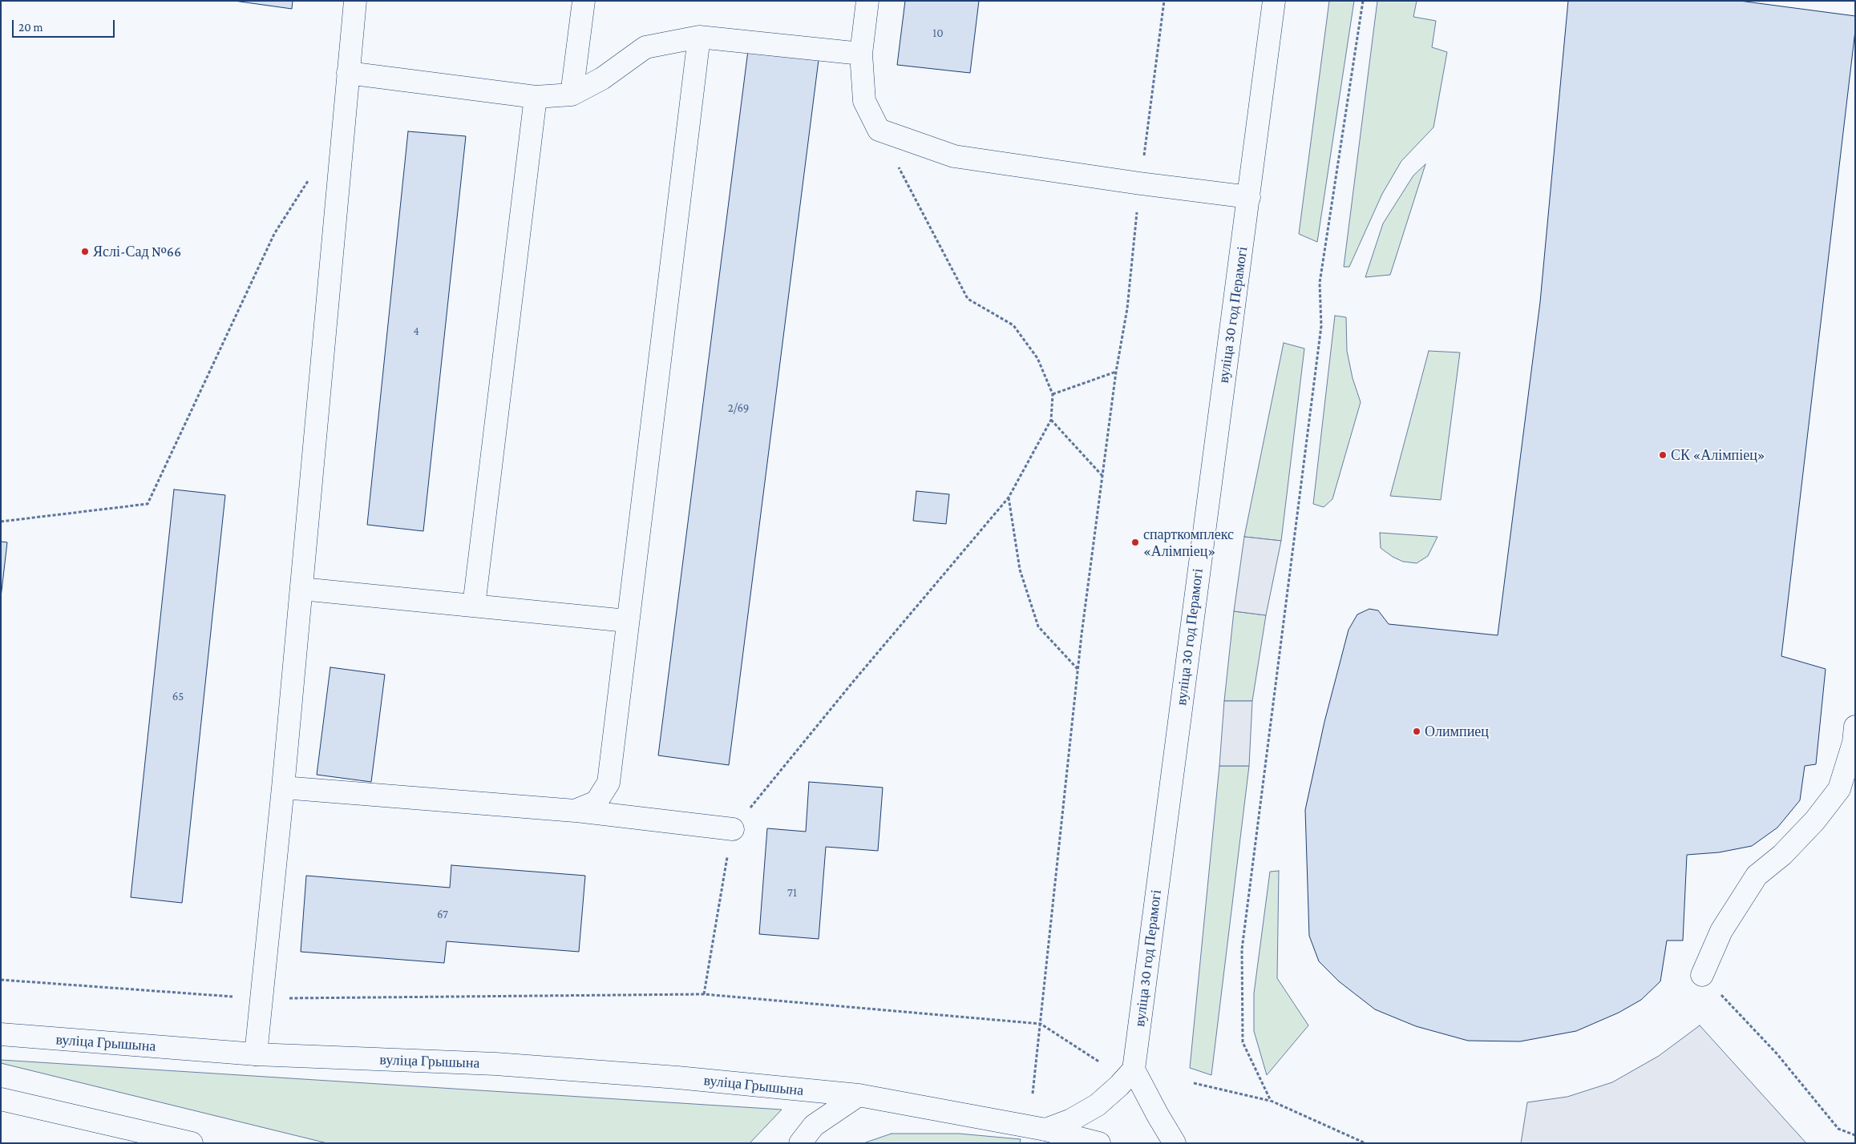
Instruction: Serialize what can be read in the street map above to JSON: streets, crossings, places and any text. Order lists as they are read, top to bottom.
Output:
{
  "streets": {
    "main road": ["вуліца 30 год Перамогі", "вуліца Грышына"]
  },
  "places": [
    "Яслі-Сад №66",
    "СК «Алімпіец»",
    "спарткомплекс «Алімпіец»",
    "Олимпиец"
  ],
  "house_numbers": [
    "10",
    "4",
    "2/69",
    "65",
    "71",
    "67"
  ],
  "scale_bar": "20 m"
}
